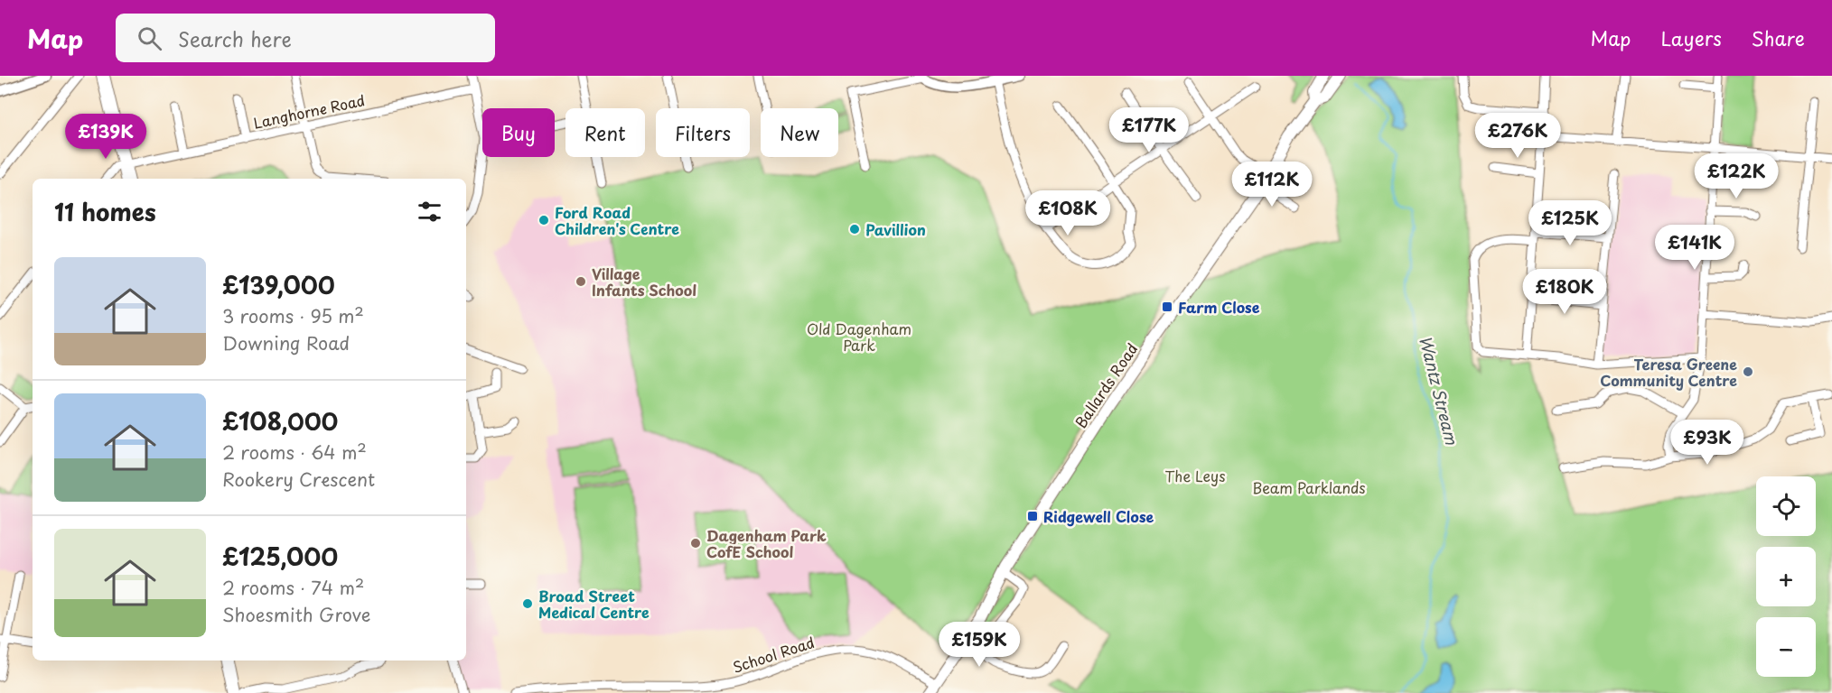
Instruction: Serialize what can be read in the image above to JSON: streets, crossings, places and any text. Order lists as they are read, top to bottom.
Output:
{
  "streets": {
    "main road": ["Ballards Road"],
    "street": ["Langhorne Road", "School Road"]
  },
  "crossings": [
    ["Ballards Road", "School Road"]
  ],
  "water": ["Wantz Stream"],
  "parks": ["Old Dagenham Park", "The Leys", "Beam Parklands"],
  "places": {
    "other": [
      "Ford Road Children's Centre",
      "Pavillion",
      "Village Infants School",
      "Teresa Greene Community Centre",
      "Dagenham Park CofE School",
      "Broad Street Medical Centre"
    ],
    "transit": ["Farm Close", "Ridgewell Close"]
  },
  "page": {
    "header": "Map",
    "search": "Search here",
    "nav": ["Map", "Layers", "Share"],
    "price": [
      "£177K",
      "£276K",
      "£139K",
      "£122K",
      "£112K",
      "£108K",
      "£125K",
      "£141K",
      "£180K",
      "£93K",
      "£159K"
    ],
    "chip": [
      "Buy",
      "Rent",
      "Filters",
      "New"
    ],
    "heading": "11 homes",
    "list": [
      {
        "name": "£139,000",
        "note": "3 rooms · 95 m² · Downing Road"
      },
      {
        "name": "£108,000",
        "note": "2 rooms · 64 m² · Rookery Crescent"
      },
      {
        "name": "£125,000",
        "note": "2 rooms · 74 m² · Shoesmith Grove"
      }
    ],
    "map_buttons": ["+", "−"]
  }
}
